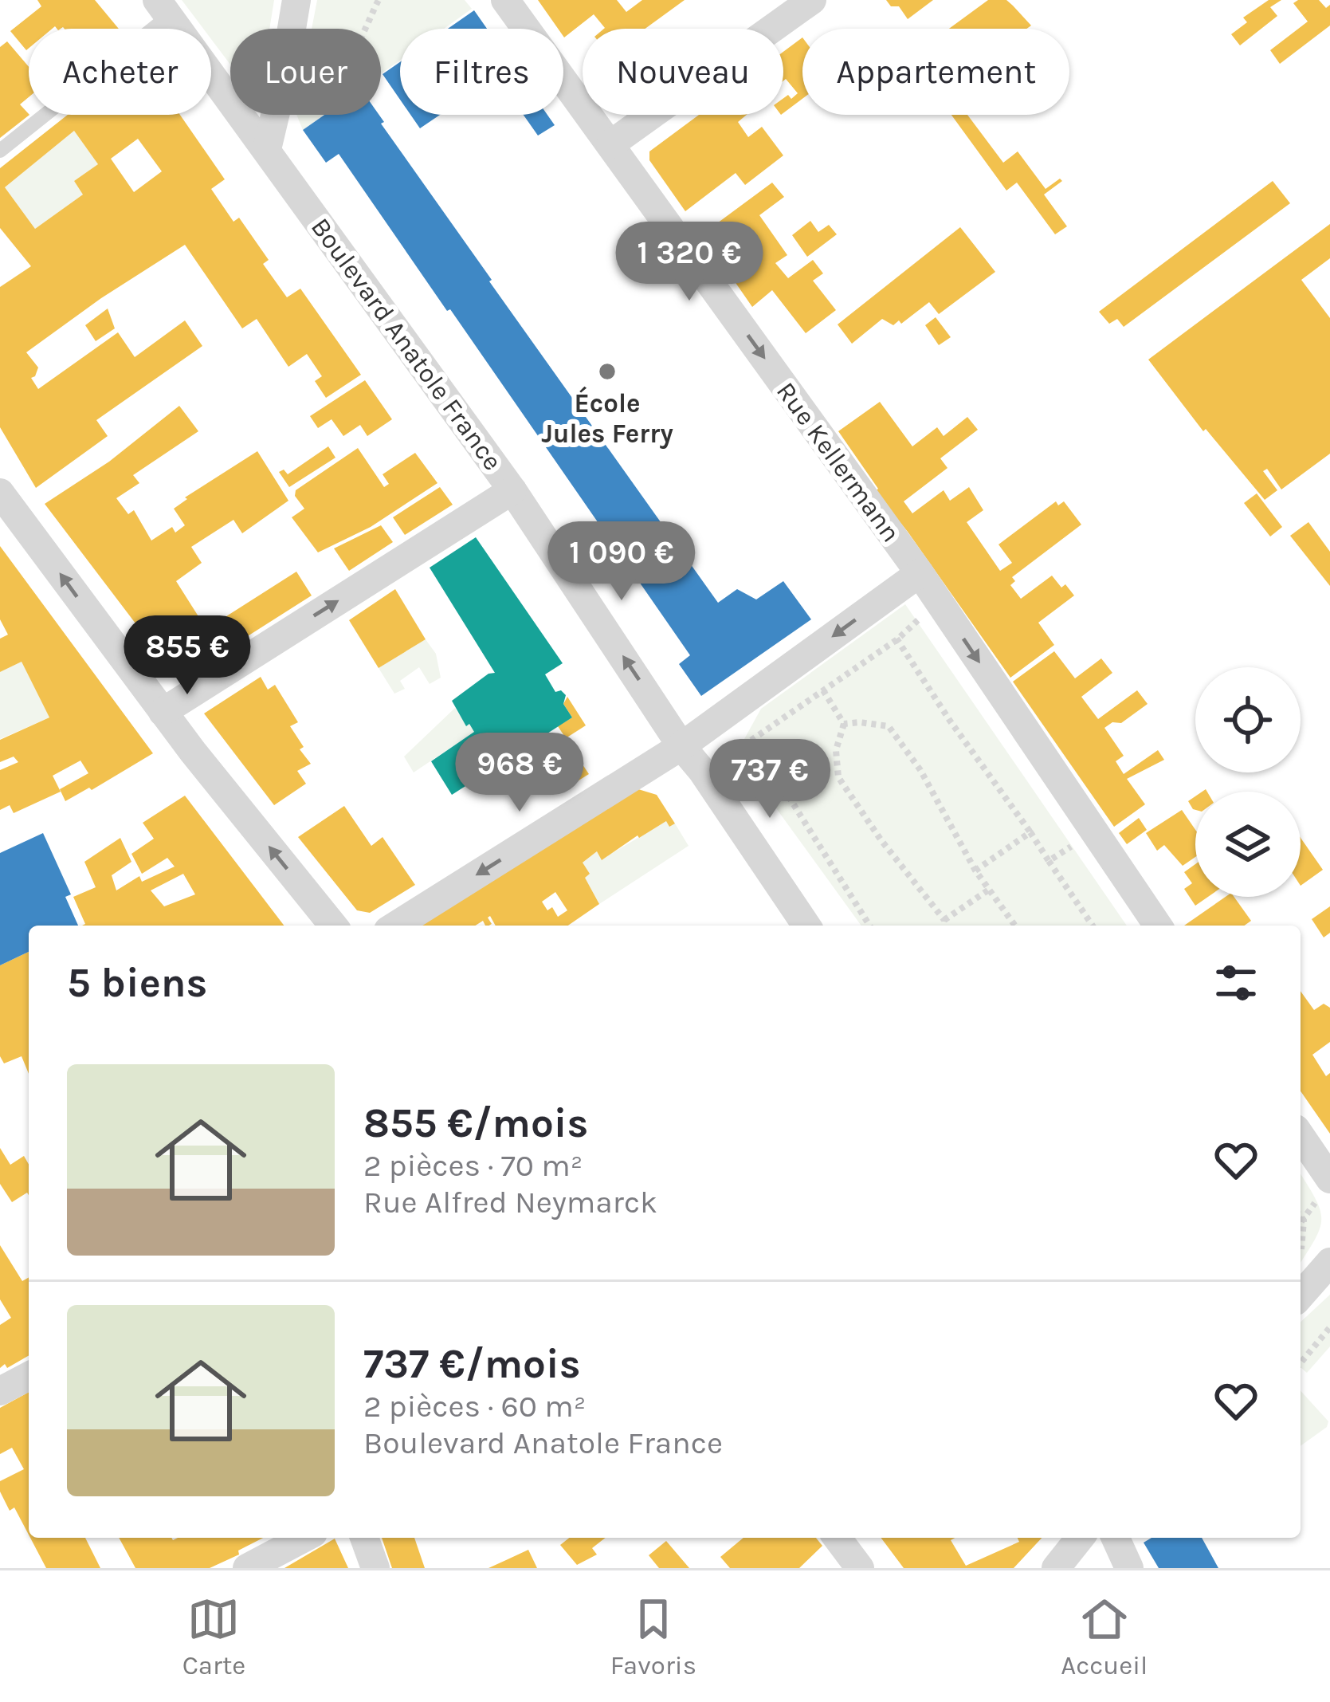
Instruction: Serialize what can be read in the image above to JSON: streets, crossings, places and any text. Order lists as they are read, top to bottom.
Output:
{
  "streets": {
    "street": ["Boulevard Anatole France", "Rue Kellermann"]
  },
  "one_way": ["Rue Kellermann"],
  "places": ["École Jules Ferry"],
  "page": {
    "chip": [
      "Acheter",
      "Louer",
      "Filtres",
      "Nouveau",
      "Appartement"
    ],
    "price": [
      "1 320 €",
      "1 090 €",
      "855 €",
      "968 €",
      "737 €"
    ],
    "heading": "5 biens",
    "list": [
      {
        "name": "855 €/mois",
        "note": "2 pièces · 70 m² · Rue Alfred Neymarck"
      },
      {
        "name": "737 €/mois",
        "note": "2 pièces · 60 m² · Boulevard Anatole France"
      }
    ],
    "tabs": ["Carte", "Favoris", "Accueil"]
  }
}
